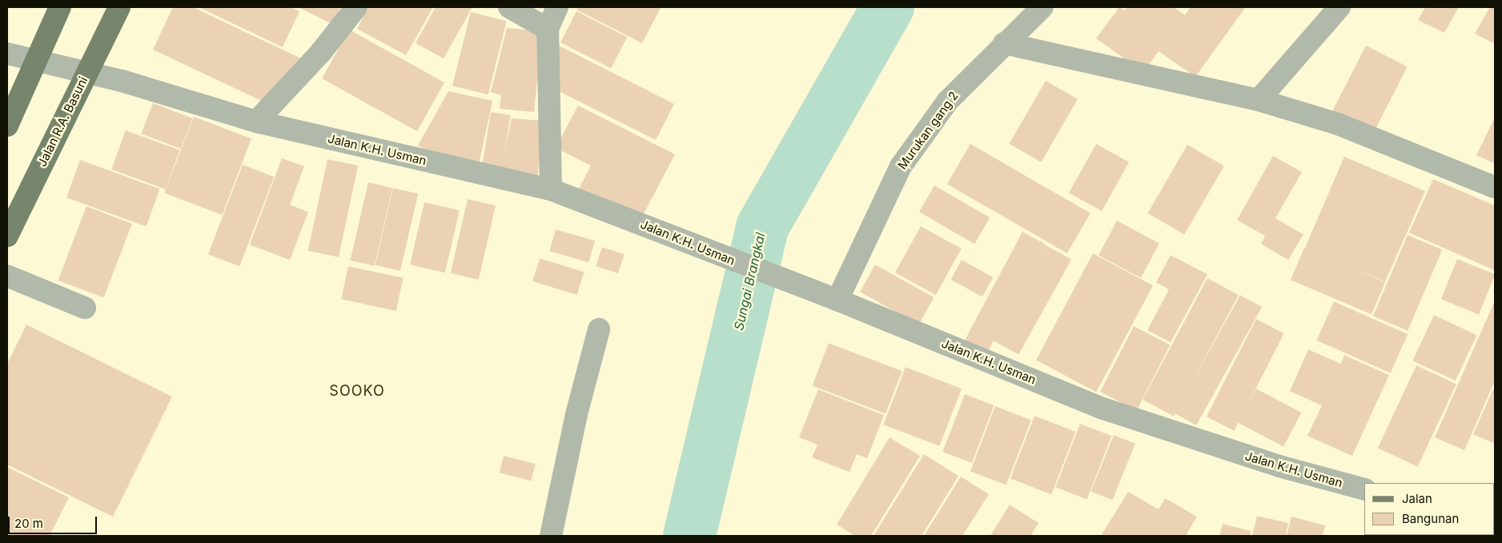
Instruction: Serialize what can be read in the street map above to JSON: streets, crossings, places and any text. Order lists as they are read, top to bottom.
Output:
{
  "streets": {
    "main road": ["Jalan R.A. Basuni"],
    "street": ["Murukan gang 2", "Jalan K.H. Usman"]
  },
  "crossings": [
    ["Jalan R.A. Basuni", "Jalan K.H. Usman"],
    ["Murukan gang 2", "Jalan K.H. Usman"]
  ],
  "districts": ["SOOKO"],
  "water": ["Sungai Brangkal"],
  "legend": ["Jalan", "Bangunan"],
  "scale_bar": "20 m"
}
